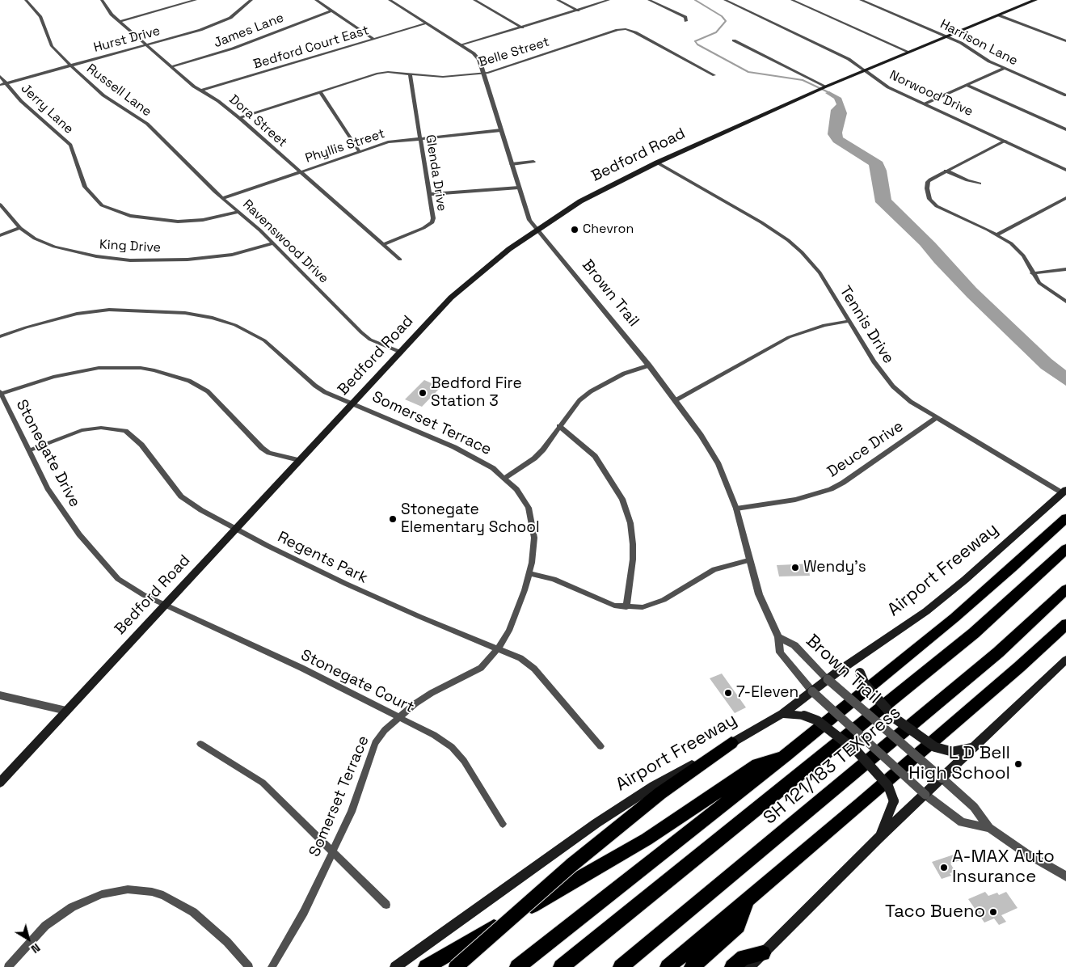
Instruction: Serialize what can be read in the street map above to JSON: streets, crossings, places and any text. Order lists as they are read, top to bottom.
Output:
{
  "streets": {
    "highway": ["SH 121/183 TEXpress"],
    "main road": ["Bedford Road", "Airport Freeway"],
    "street": [
      "James Lane",
      "Hurst Drive",
      "Harrison Lane",
      "Bedford Court East",
      "Belle Street",
      "Russell Lane",
      "Norwood Drive",
      "Jerry Lane",
      "Dora Street",
      "Phyllis Street",
      "Glenda Drive",
      "Ravenswood Drive",
      "King Drive",
      "Brown Trail",
      "Tennis Drive",
      "Somerset Terrace",
      "Deuce Drive",
      "Stonegate Drive",
      "Regents Park",
      "Stonegate Court"
    ]
  },
  "crossings": [
    ["James Lane", "Dora Street"],
    ["Hurst Drive", "Russell Lane"],
    ["Hurst Drive", "Jerry Lane"],
    ["Hurst Drive", "Dora Street"],
    ["Harrison Lane", "Bedford Road"],
    ["Bedford Court East", "Dora Street"],
    ["Bedford Court East", "Brown Trail"],
    ["Belle Street", "Dora Street"],
    ["Belle Street", "Glenda Drive"],
    ["Belle Street", "Brown Trail"],
    ["Russell Lane", "Ravenswood Drive"],
    ["Norwood Drive", "Bedford Road"],
    ["Jerry Lane", "Ravenswood Drive"],
    ["Dora Street", "Phyllis Street"],
    ["Dora Street", "Glenda Drive"],
    ["Phyllis Street", "Glenda Drive"],
    ["Phyllis Street", "Ravenswood Drive"],
    ["Phyllis Street", "Brown Trail"],
    ["Bedford Road", "Ravenswood Drive"],
    ["Bedford Road", "Brown Trail"],
    ["Bedford Road", "Tennis Drive"],
    ["Bedford Road", "Somerset Terrace"],
    ["Bedford Road", "Stonegate Drive"],
    ["Bedford Road", "Regents Park"],
    ["Bedford Road", "Stonegate Court"],
    ["Ravenswood Drive", "King Drive"],
    ["Brown Trail", "Deuce Drive"],
    ["Brown Trail", "Airport Freeway"],
    ["Tennis Drive", "Deuce Drive"],
    ["Tennis Drive", "Airport Freeway"],
    ["Somerset Terrace", "Regents Park"],
    ["Somerset Terrace", "Stonegate Court"],
    ["Stonegate Drive", "Regents Park"],
    ["Stonegate Drive", "Stonegate Court"]
  ],
  "places": [
    "Chevron",
    "Bedford Fire Station 3",
    "Stonegate Elementary School",
    "Wendy's",
    "7-Eleven",
    "L D Bell High School",
    "A-MAX Auto Insurance",
    "Taco Bueno"
  ],
  "north": "bottom right"
}
